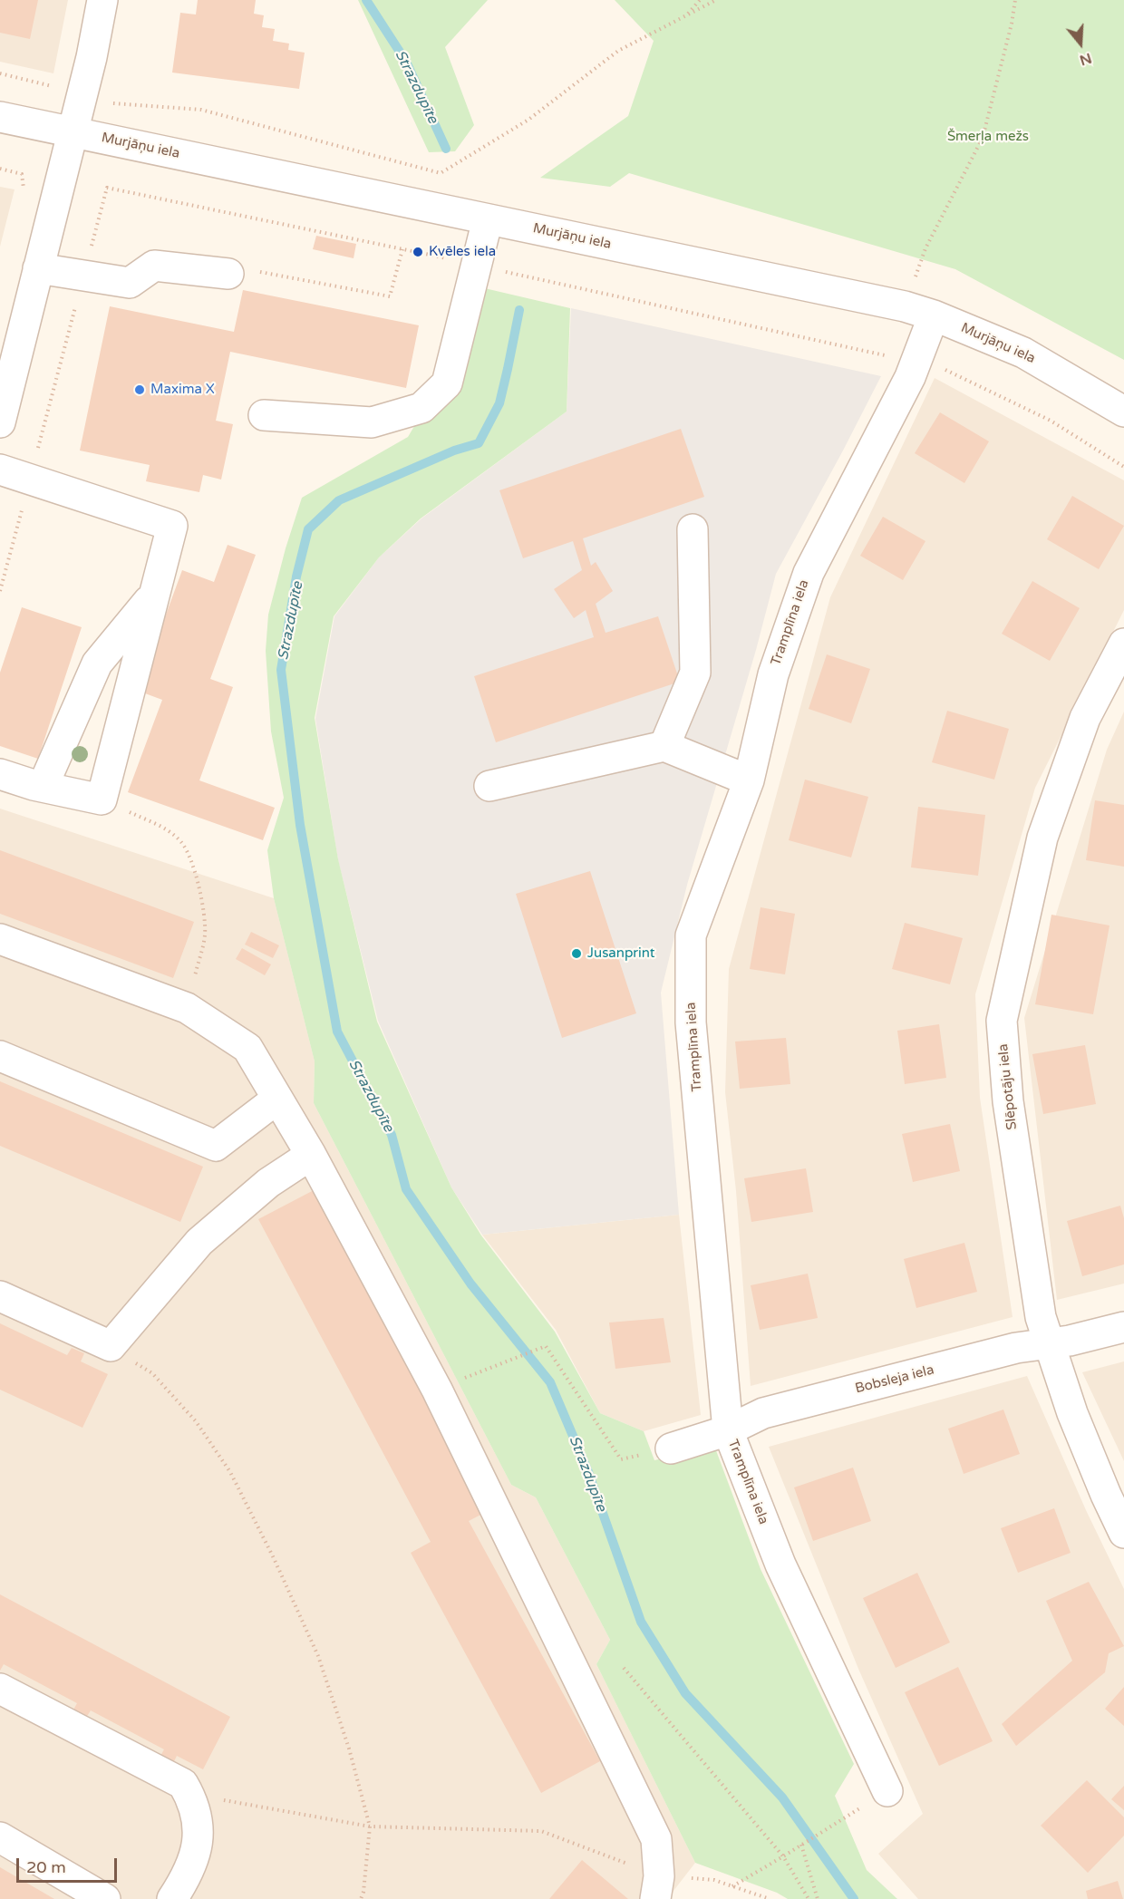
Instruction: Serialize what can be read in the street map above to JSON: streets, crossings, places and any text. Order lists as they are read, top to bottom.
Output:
{
  "streets": {
    "street": [
      "Murjāņu iela",
      "Tramplīna iela",
      "Slēpotāju iela",
      "Bobsleja iela"
    ]
  },
  "crossings": [
    ["Murjāņu iela", "Tramplīna iela"],
    ["Tramplīna iela", "Bobsleja iela"],
    ["Slēpotāju iela", "Bobsleja iela"]
  ],
  "water": ["Strazdupīte"],
  "parks": ["Šmerļa mežs"],
  "places": ["Kvēles iela", "Maxima X", "Jusanprint"],
  "scale_bar": "20 m",
  "north": "bottom"
}
